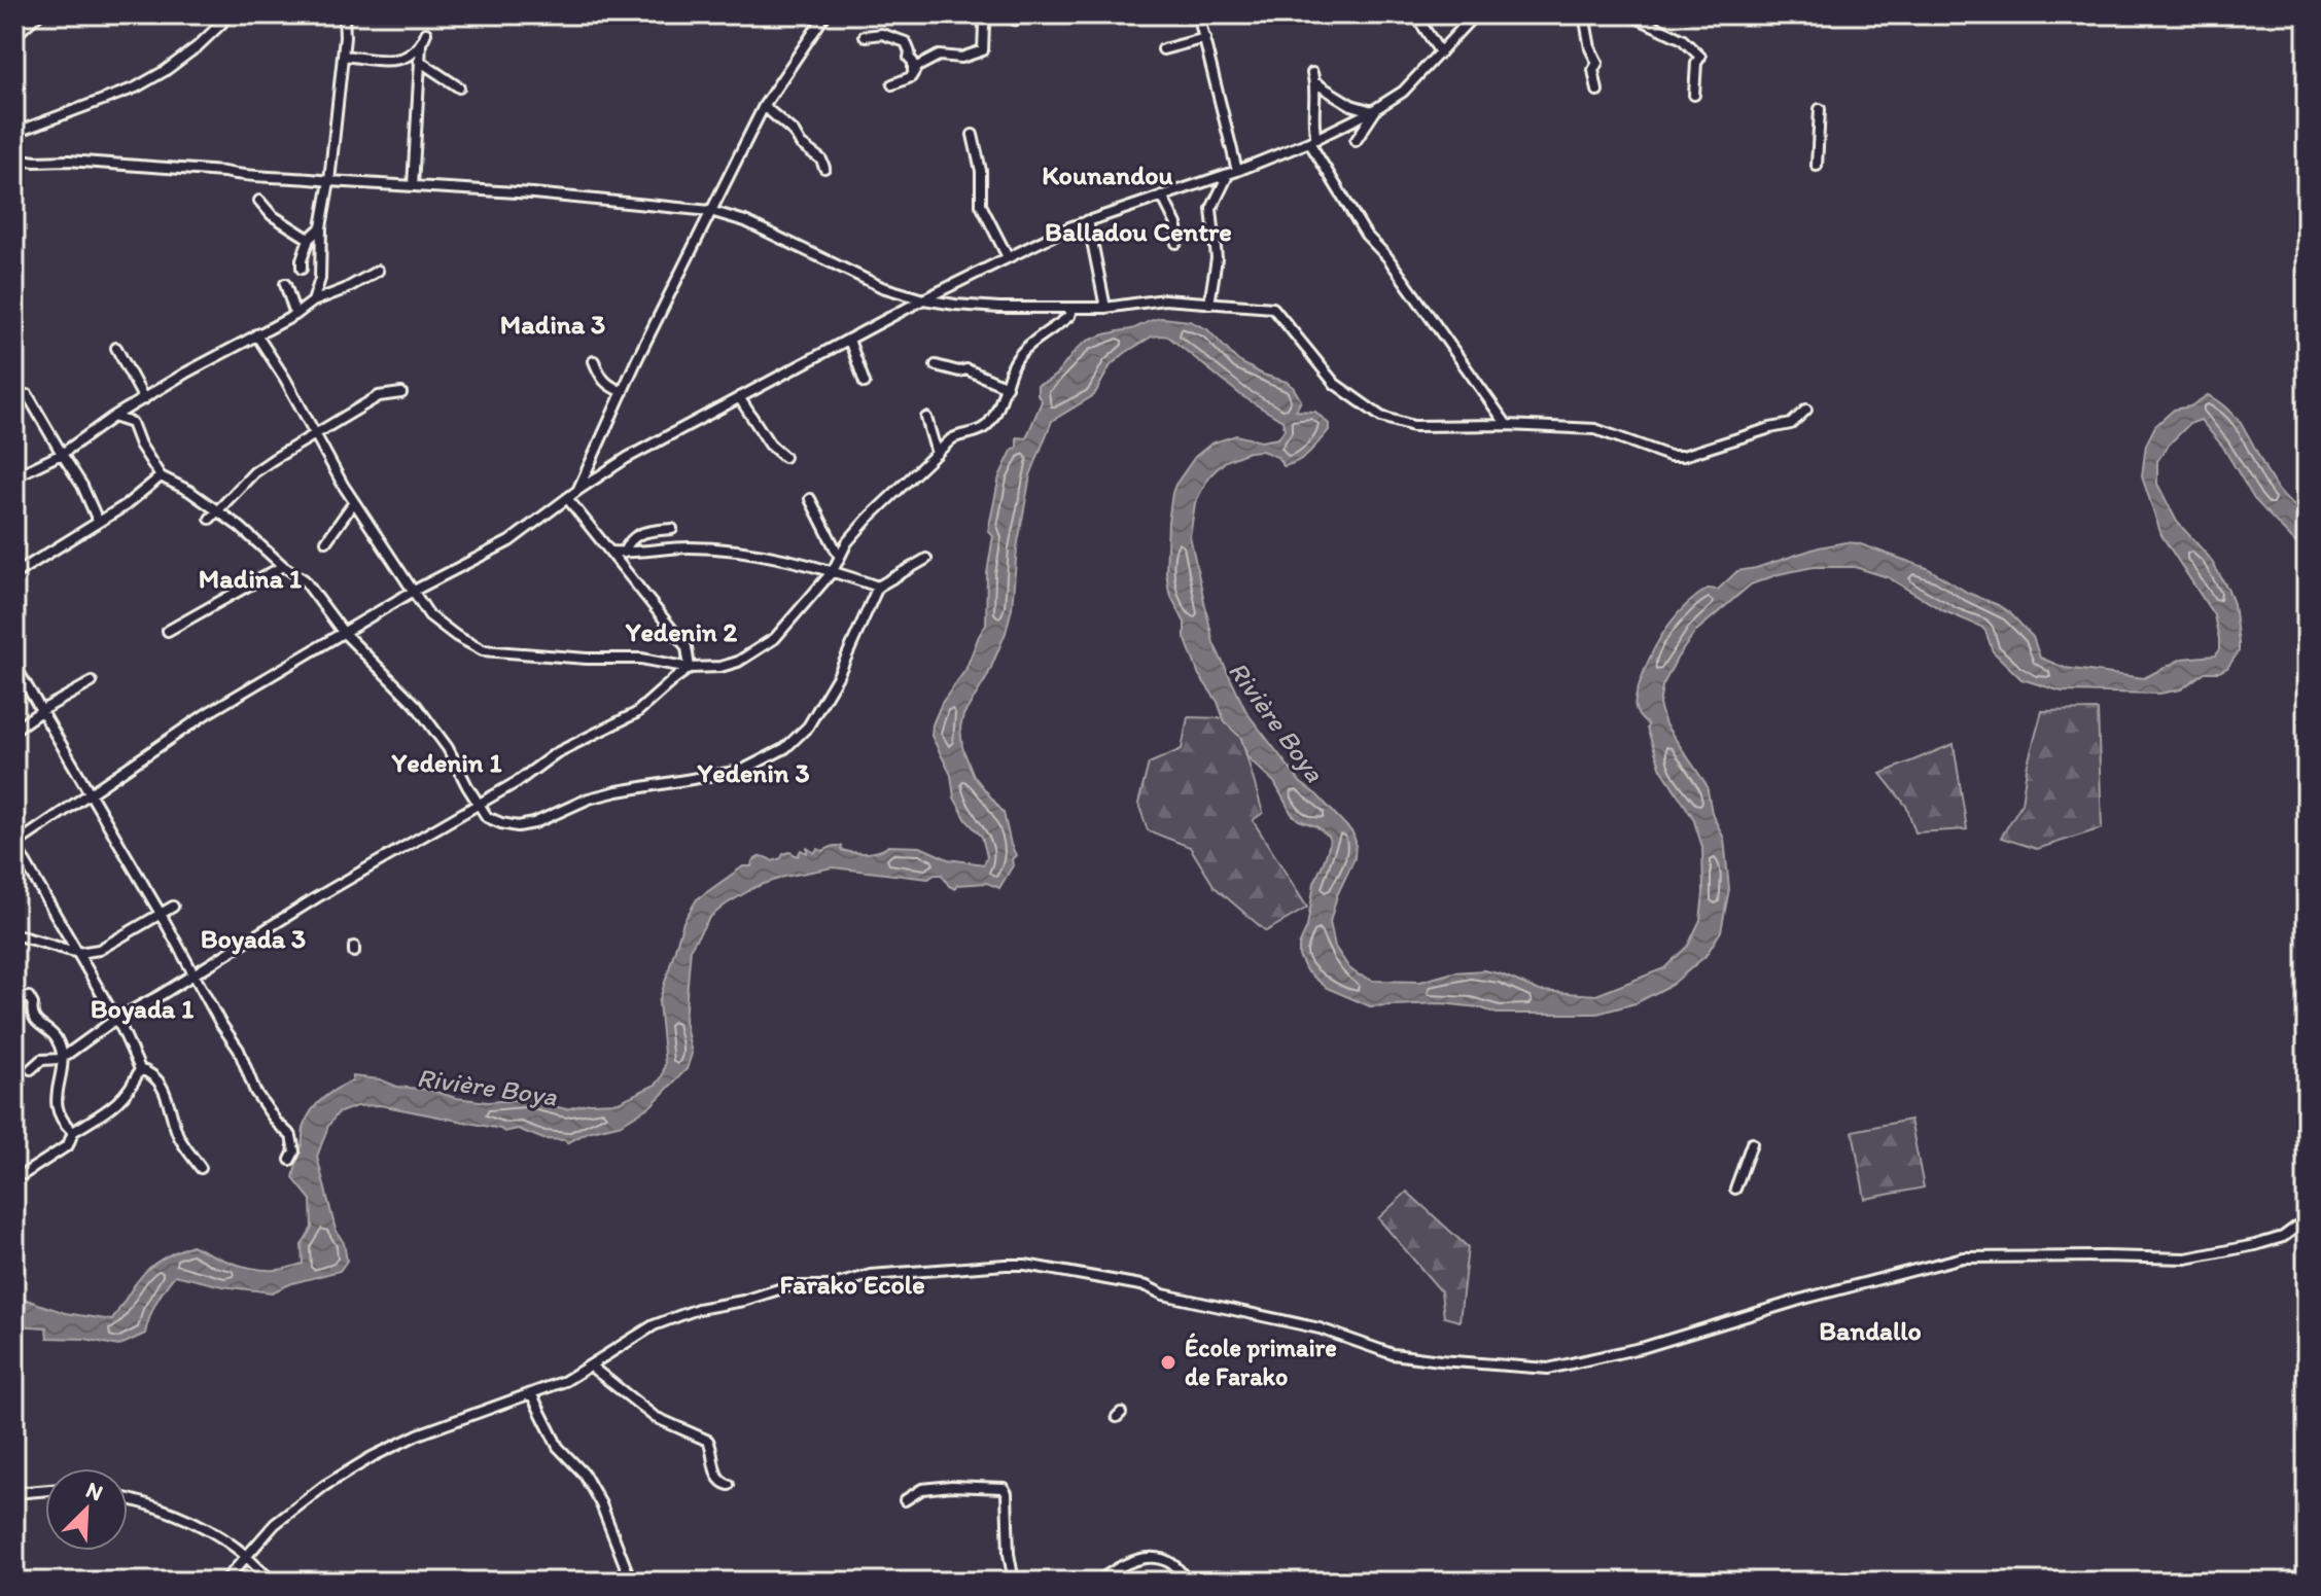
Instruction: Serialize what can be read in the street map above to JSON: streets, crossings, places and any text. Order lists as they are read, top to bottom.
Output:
{
  "districts": [
    "Kounandou",
    "Balladou Centre",
    "Madina 3",
    "Madina 1",
    "Yedenin 2",
    "Yedenin 1",
    "Yedenin 3",
    "Boyada 3",
    "Boyada 1",
    "Farako Ecole",
    "Bandallo"
  ],
  "water": ["Rivière Boya"],
  "places": ["École primaire de Farako"],
  "north": "top right"
}
